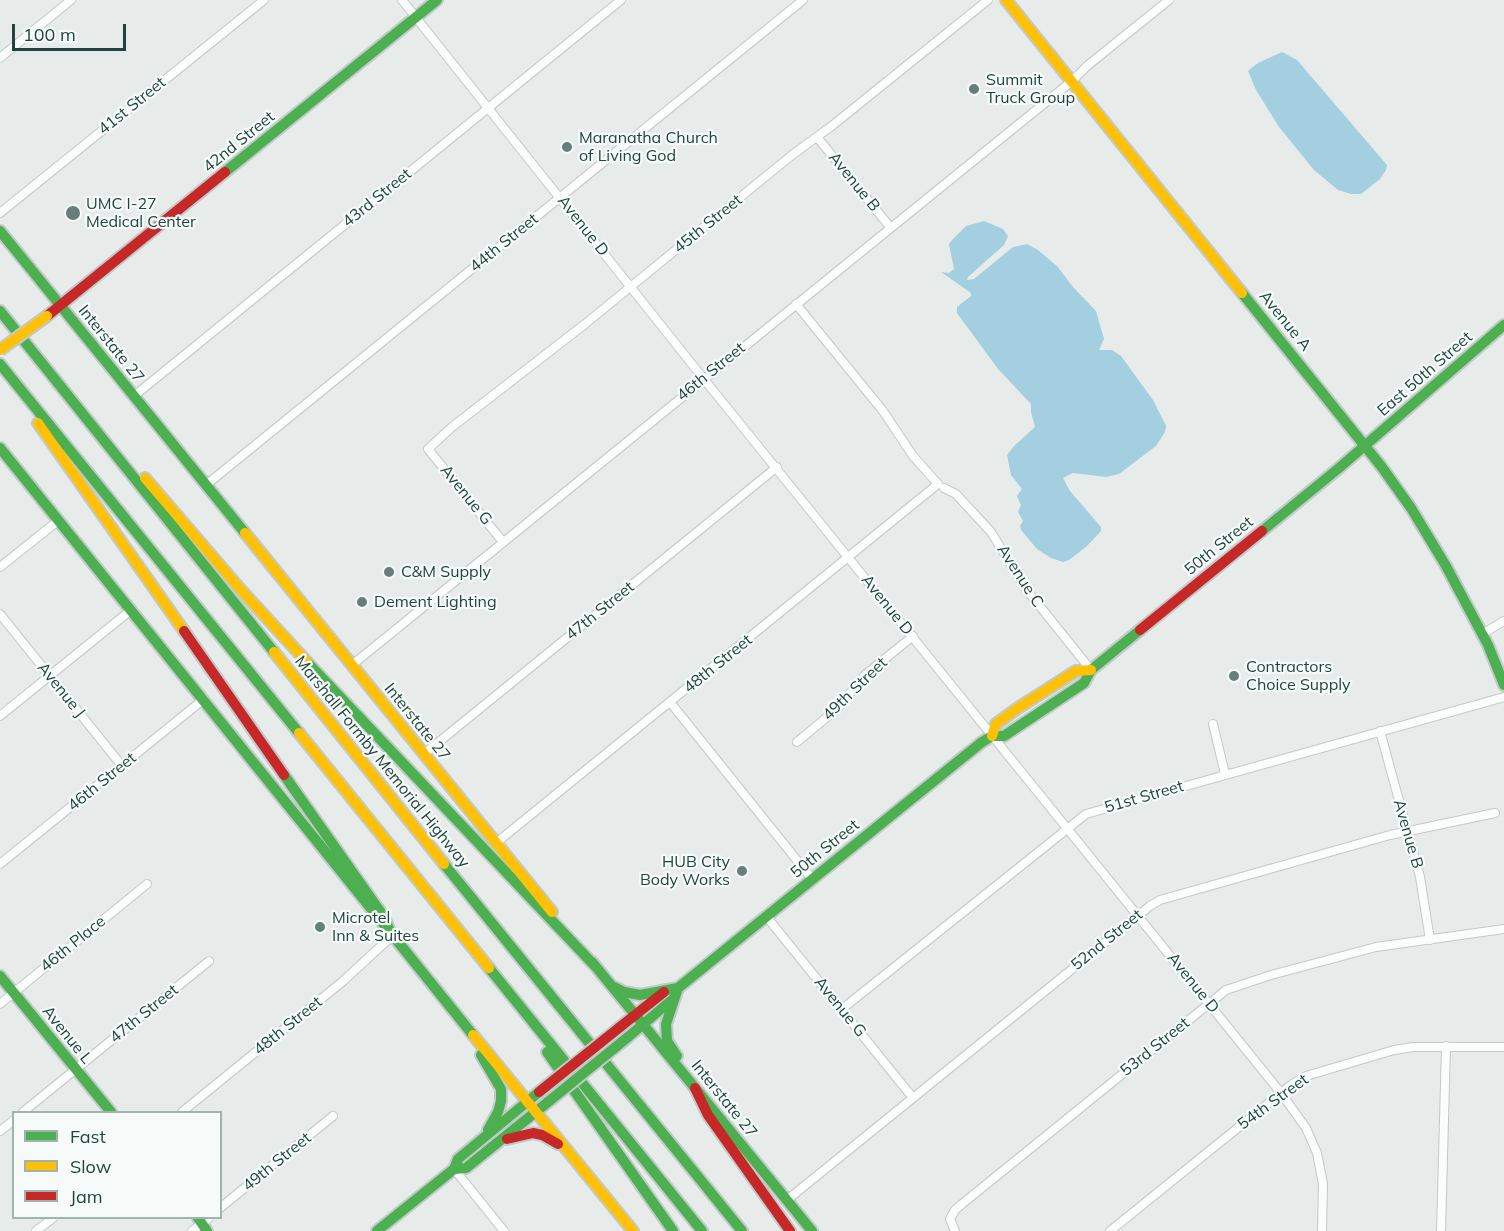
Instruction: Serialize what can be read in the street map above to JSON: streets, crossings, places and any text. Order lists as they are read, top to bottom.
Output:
{
  "streets": {
    "main road": [
      "42nd Street",
      "Avenue A",
      "Interstate 27",
      "East 50th Street",
      "50th Street",
      "Marshall Formby Memorial Highway",
      "Avenue L"
    ],
    "street": [
      "41st Street",
      "Avenue B",
      "43rd Street",
      "45th Street",
      "Avenue D",
      "44th Street",
      "46th Street",
      "Avenue G",
      "Avenue C",
      "47th Street",
      "48th Street",
      "49th Street",
      "Avenue J",
      "51st Street",
      "52nd Street",
      "46th Place",
      "53rd Street",
      "54th Street"
    ]
  },
  "crossings": [
    ["42nd Street", "Avenue D"],
    ["42nd Street", "Interstate 27"],
    ["Avenue B", "45th Street"],
    ["Avenue B", "46th Street"],
    ["Avenue B", "51st Street"],
    ["Avenue B", "52nd Street"],
    ["Avenue B", "53rd Street"],
    ["43rd Street", "Avenue D"],
    ["43rd Street", "Interstate 27"],
    ["45th Street", "Avenue D"],
    ["45th Street", "Avenue G"],
    ["Avenue D", "44th Street"],
    ["Avenue D", "46th Street"],
    ["Avenue D", "50th Street"],
    ["Avenue D", "47th Street"],
    ["Avenue D", "48th Street"],
    ["Avenue D", "49th Street"],
    ["Avenue D", "51st Street"],
    ["Avenue D", "52nd Street"],
    ["Avenue D", "53rd Street"],
    ["Avenue D", "54th Street"],
    ["44th Street", "Interstate 27"],
    ["Avenue A", "46th Street"],
    ["Avenue A", "East 50th Street"],
    ["Avenue A", "50th Street"],
    ["Interstate 27", "46th Street"],
    ["Interstate 27", "50th Street"],
    ["Interstate 27", "47th Street"],
    ["Interstate 27", "48th Street"],
    ["Interstate 27", "52nd Street"],
    ["46th Street", "Avenue G"],
    ["46th Street", "Avenue C"],
    ["46th Street", "Avenue J"],
    ["East 50th Street", "50th Street"],
    ["Avenue G", "50th Street"],
    ["Avenue G", "51st Street"],
    ["Avenue G", "52nd Street"],
    ["50th Street", "Avenue C"],
    ["Avenue C", "48th Street"],
    ["47th Street", "Avenue L"],
    ["46th Place", "Avenue L"]
  ],
  "places": [
    "Summit Truck Group",
    "Maranatha Church of Living God",
    "UMC I-27 Medical Center",
    "C&M Supply",
    "Dement Lighting",
    "Contractors Choice Supply",
    "HUB City Body Works",
    "Microtel Inn & Suites"
  ],
  "legend": ["Fast", "Slow", "Jam"],
  "scale_bar": "100 m"
}
